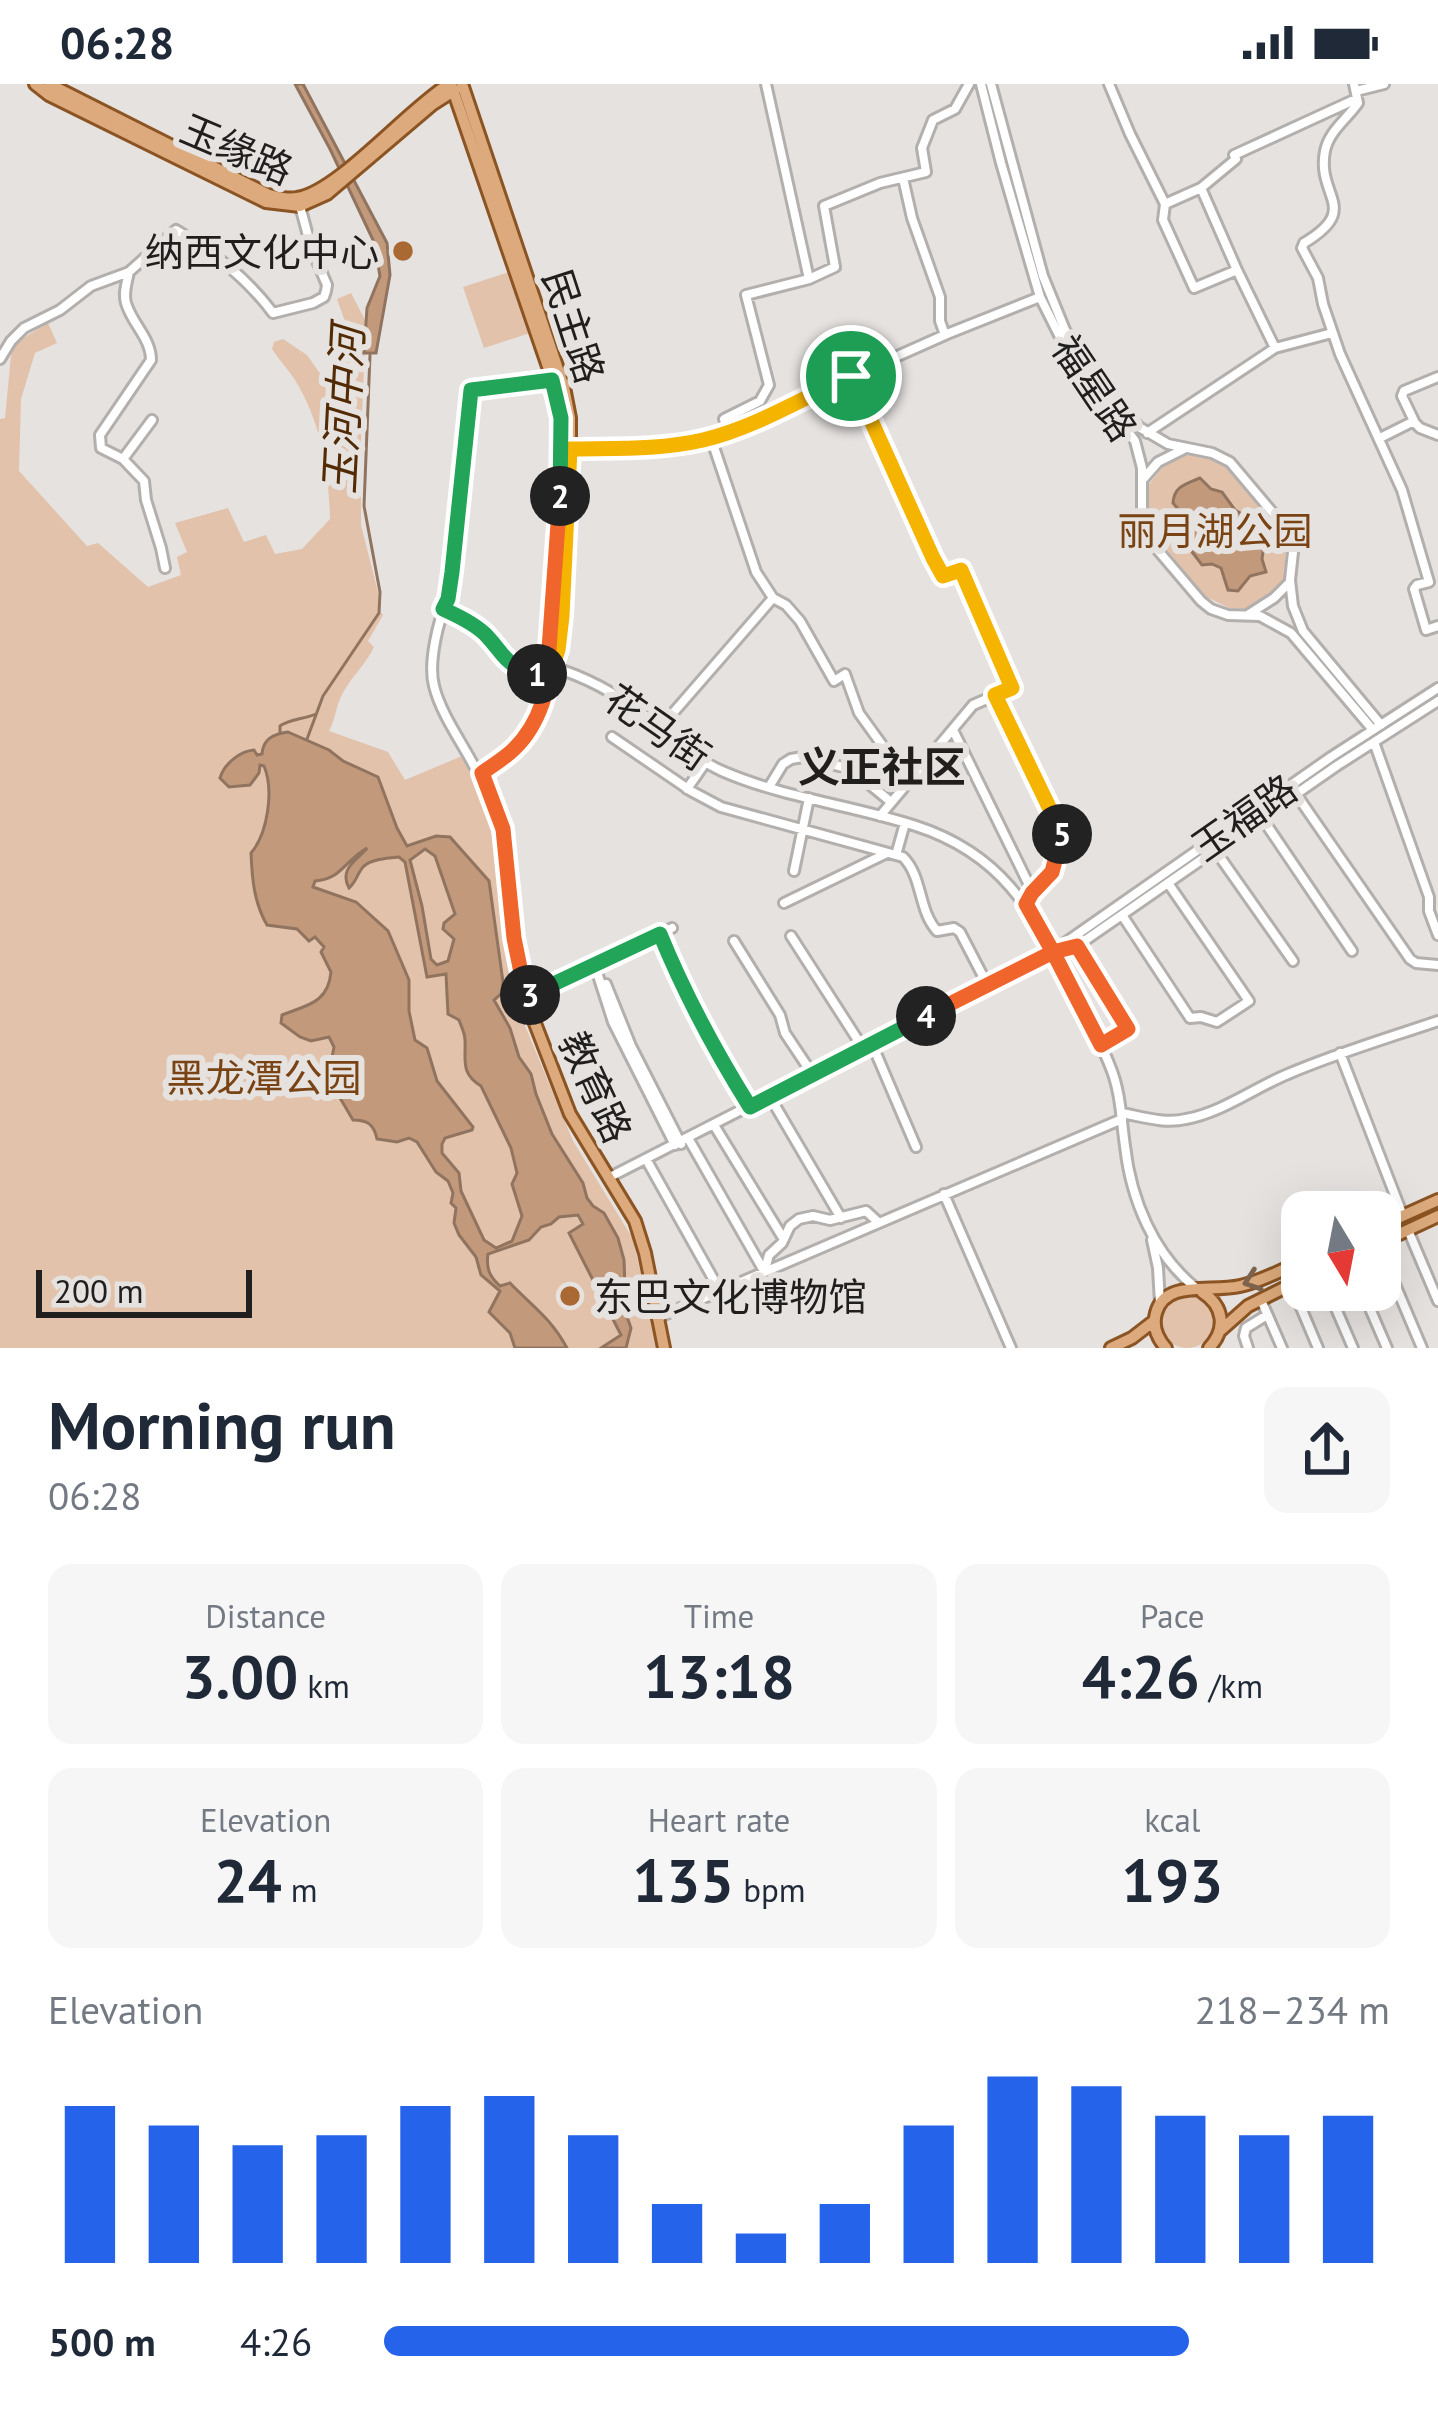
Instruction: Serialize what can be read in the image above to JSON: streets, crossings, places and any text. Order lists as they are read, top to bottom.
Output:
{
  "streets": {
    "main road": ["玉缘路", "民主路", "教育路"],
    "street": ["福星路", "花马街", "玉福路"]
  },
  "crossings": [
    ["玉缘路", "民主路"],
    ["民主路", "花马街"],
    ["民主路", "教育路"],
    ["福星路", "玉福路"],
    ["花马街", "玉福路"],
    ["玉福路", "教育路"]
  ],
  "districts": ["义正社区"],
  "water": ["玉河中河"],
  "parks": ["丽月湖公园", "黑龙潭公园"],
  "places": ["纳西文化中心", "东巴文化博物馆"],
  "scale_bar": "200 m",
  "north": "bottom",
  "page": {
    "status": "06:28",
    "pins": [
      "2",
      "1",
      "5",
      "3",
      "4"
    ],
    "scale": "200 m",
    "heading": ["Morning run", "06:28"],
    "stats": [
      ["Distance", "3.00 km"],
      ["Time", "13:18"],
      ["Pace", "4:26 /km"],
      ["Elevation", "24 m"],
      ["Heart rate", "135 bpm"],
      ["kcal", "193"]
    ],
    "chart": ["Elevation", "218–234 m"],
    "list": [
      {
        "name": "500 m",
        "note": "4:26"
      }
    ]
  }
}
